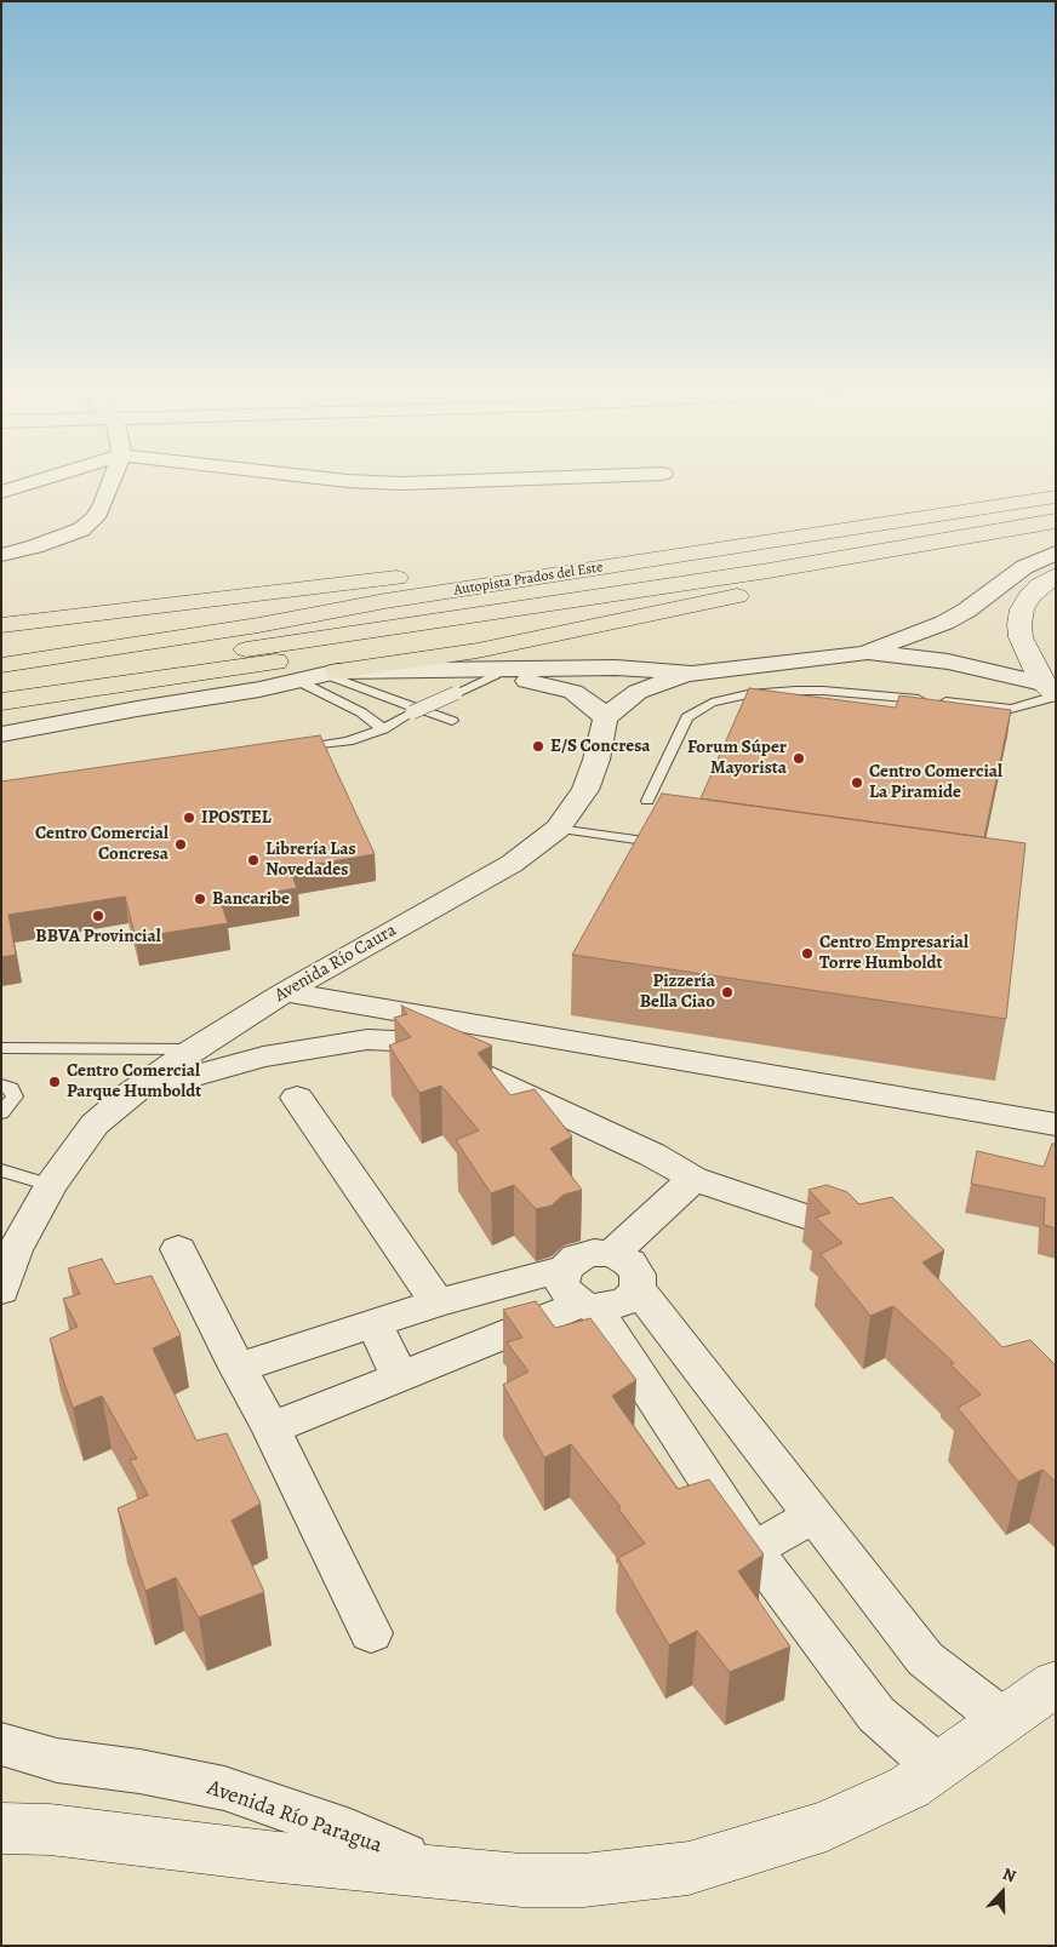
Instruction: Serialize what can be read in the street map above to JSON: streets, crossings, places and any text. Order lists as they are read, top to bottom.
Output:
{
  "streets": {
    "highway": ["Autopista Prados del Este"],
    "main road": ["Avenida Río Paragua"],
    "street": ["Avenida Río Caura"]
  },
  "places": [
    "E/S Concresa",
    "Forum Súper Mayorista",
    "Centro Comercial La Piramide",
    "IPOSTEL",
    "Centro Comercial Concresa",
    "Librería Las Novedades",
    "Bancaribe",
    "BBVA Provincial",
    "Centro Empresarial Torre Humboldt",
    "Pizzería Bella Ciao",
    "Centro Comercial Parque Humboldt"
  ],
  "north": "top"
}
